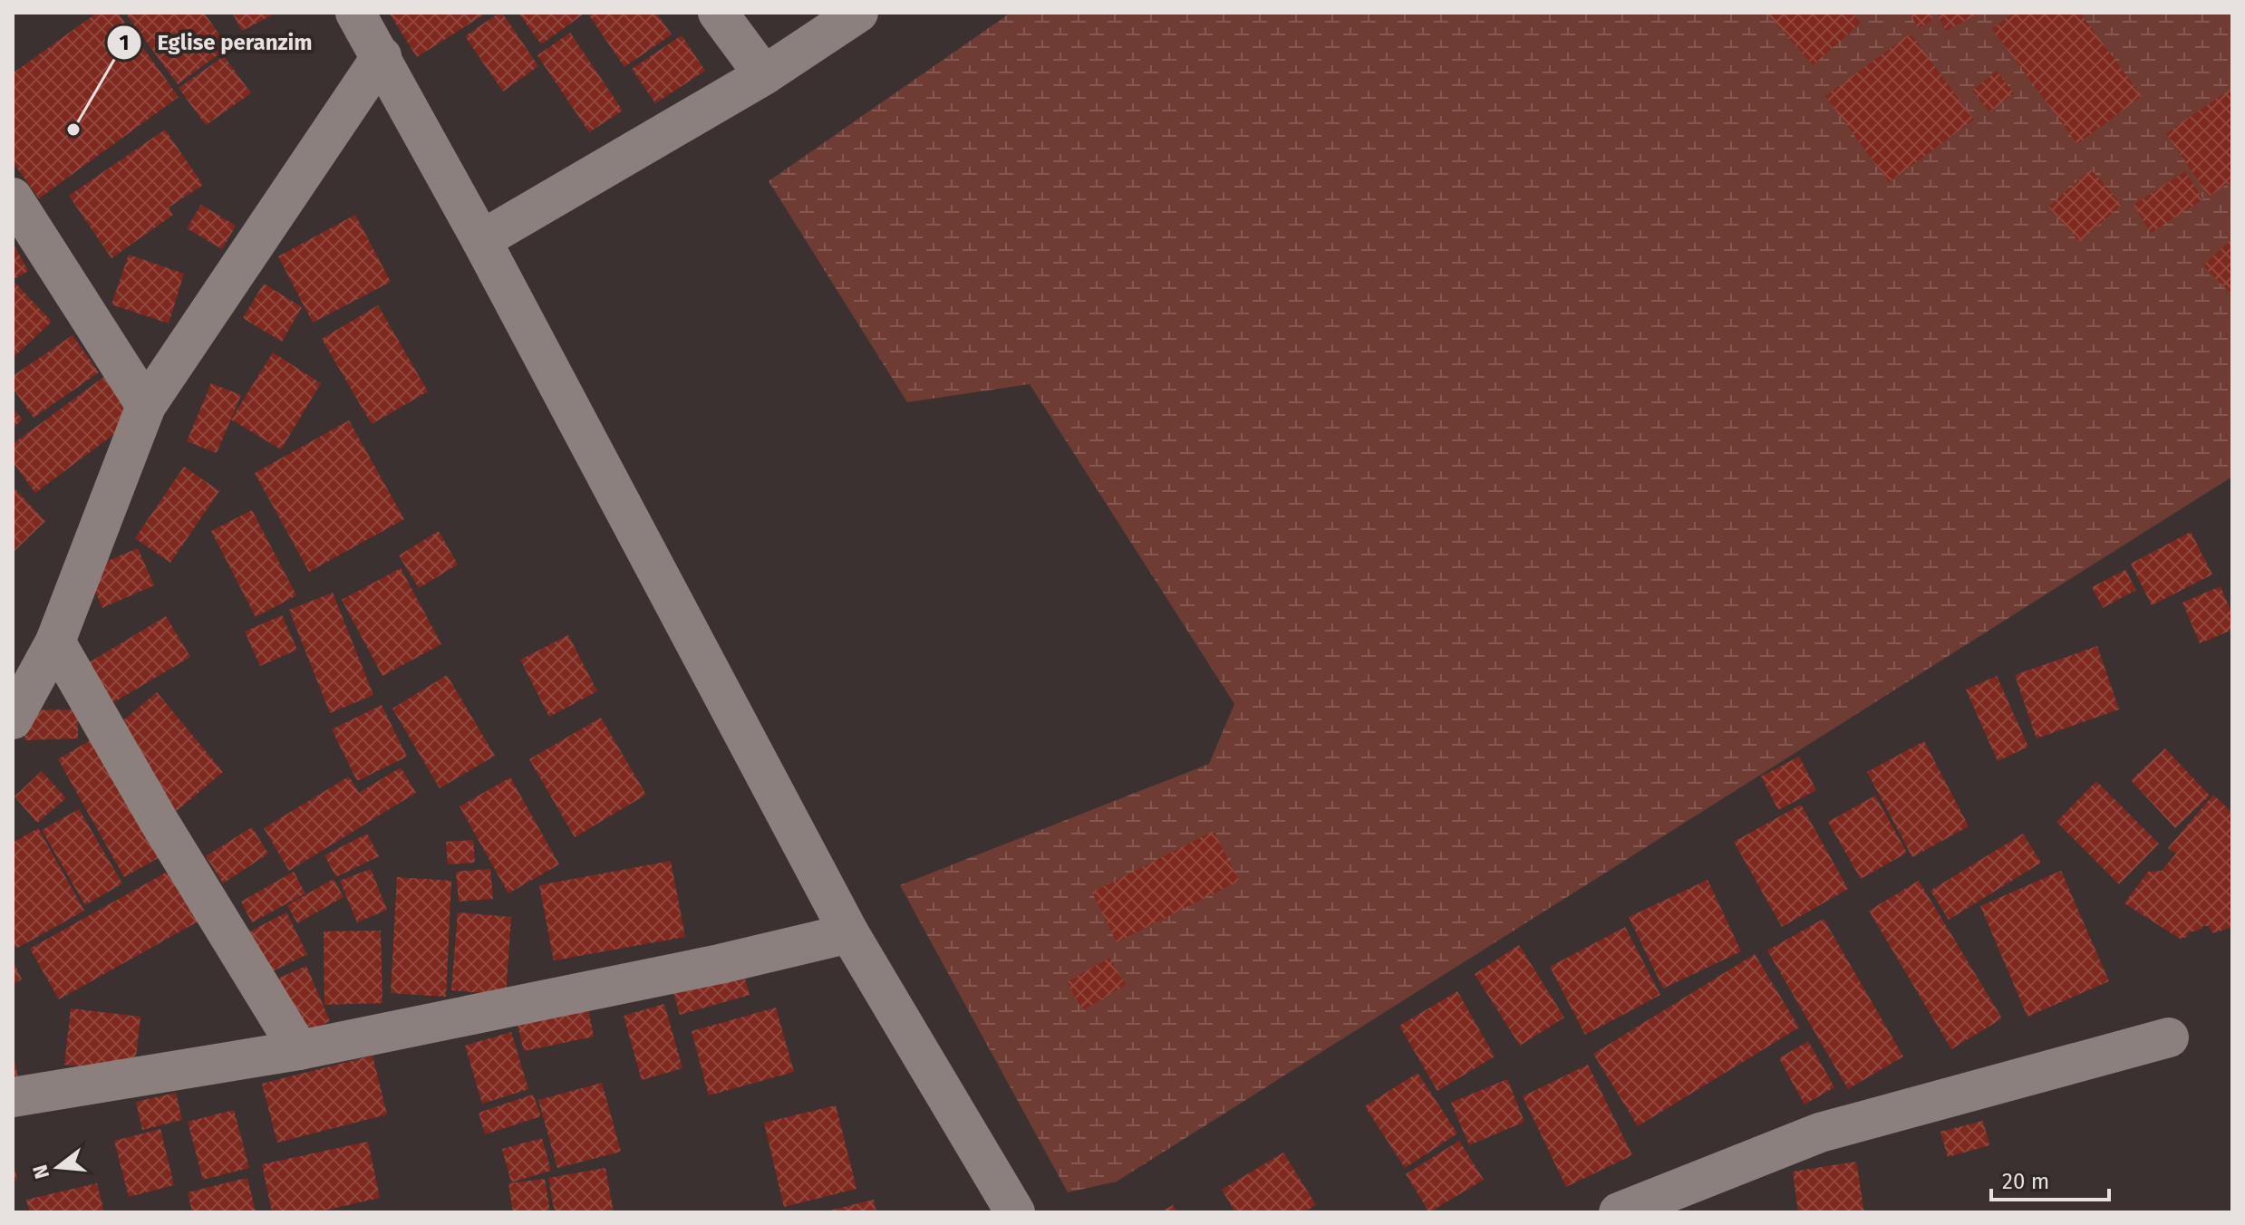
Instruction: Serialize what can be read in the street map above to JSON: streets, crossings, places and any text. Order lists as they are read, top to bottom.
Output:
{
  "places": ["Eglise peranzim"],
  "scale_bar": "20 m",
  "north": "left"
}
